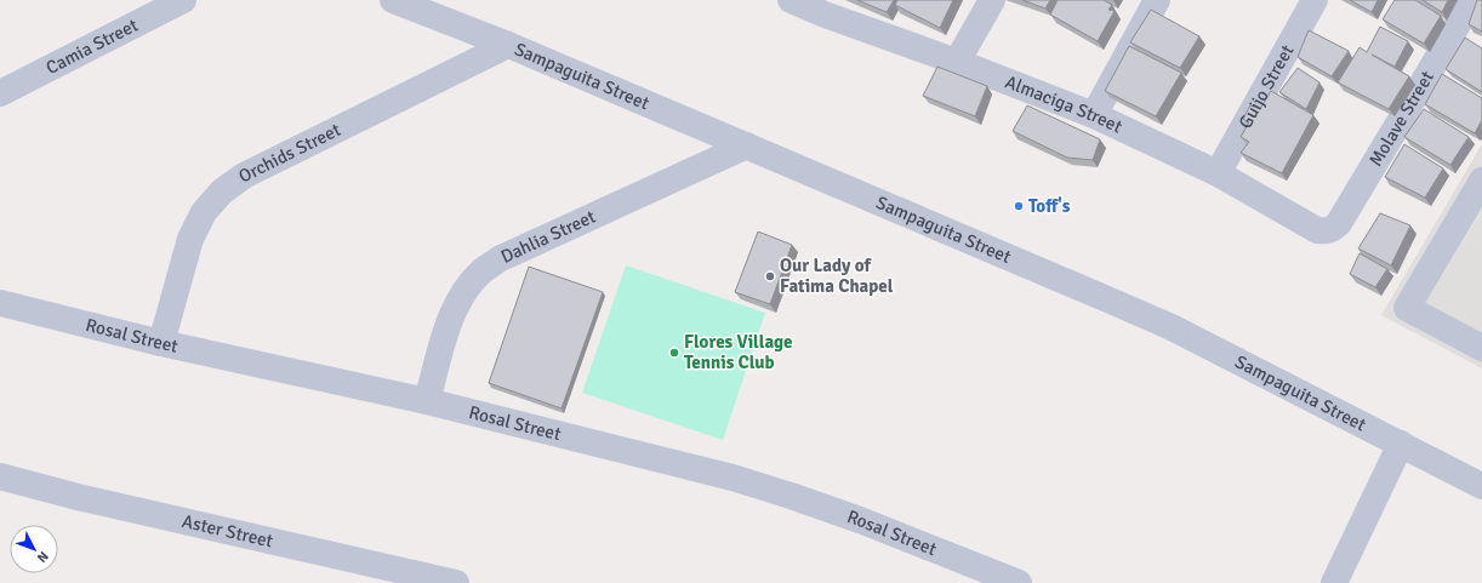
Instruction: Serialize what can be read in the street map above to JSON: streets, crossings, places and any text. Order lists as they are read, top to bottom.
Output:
{
  "streets": {
    "street": [
      "Camia Street",
      "Sampaguita Street",
      "Guijo Street",
      "Almaciga Street",
      "Molave Street",
      "Orchids Street",
      "Dahlia Street",
      "Rosal Street",
      "Aster Street"
    ]
  },
  "crossings": [
    ["Sampaguita Street", "Orchids Street"],
    ["Sampaguita Street", "Dahlia Street"],
    ["Guijo Street", "Almaciga Street"],
    ["Almaciga Street", "Molave Street"],
    ["Orchids Street", "Rosal Street"],
    ["Dahlia Street", "Rosal Street"]
  ],
  "places": ["Toff's", "Our Lady of Fatima Chapel", "Flores Village Tennis Club"],
  "north": "bottom right"
}
